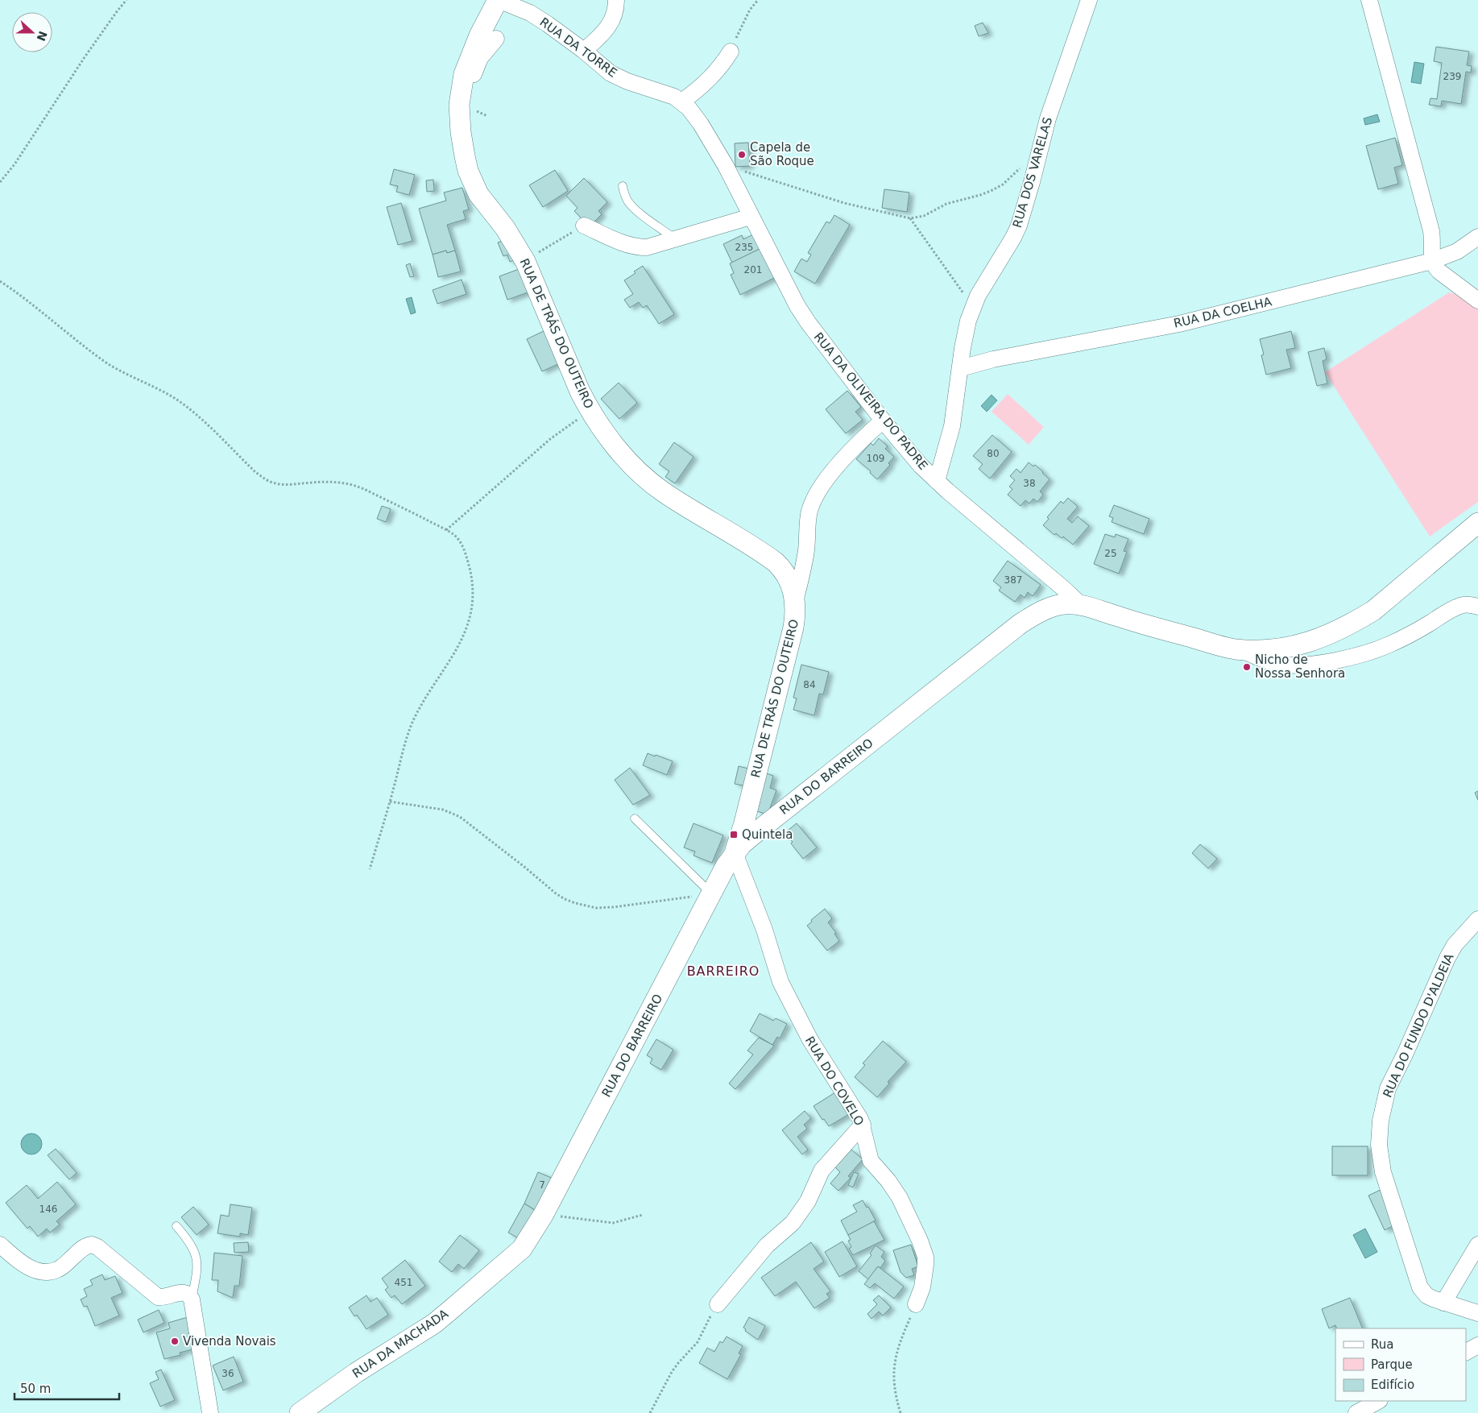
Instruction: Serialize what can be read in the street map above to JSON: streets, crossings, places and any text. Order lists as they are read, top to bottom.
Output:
{
  "streets": {
    "street": [
      "RUA DA TORRE",
      "RUA DOS VARELAS",
      "RUA DA COELHA",
      "RUA DE TRÁS DO OUTEIRO",
      "RUA DA OLIVEIRA DO PADRE",
      "RUA DO BARREIRO",
      "RUA DO FUNDO D'ALDEIA",
      "RUA DO COVELO",
      "RUA DA MACHADA"
    ]
  },
  "crossings": [
    ["RUA DA TORRE", "RUA DE TRÁS DO OUTEIRO"],
    ["RUA DA TORRE", "RUA DA OLIVEIRA DO PADRE"],
    ["RUA DOS VARELAS", "RUA DA COELHA"],
    ["RUA DOS VARELAS", "RUA DA OLIVEIRA DO PADRE"],
    ["RUA DE TRÁS DO OUTEIRO", "RUA DO BARREIRO"],
    ["RUA DE TRÁS DO OUTEIRO", "RUA DO COVELO"],
    ["RUA DA OLIVEIRA DO PADRE", "RUA DO BARREIRO"],
    ["RUA DO BARREIRO", "RUA DO COVELO"],
    ["RUA DO BARREIRO", "RUA DA MACHADA"]
  ],
  "districts": ["BARREIRO"],
  "places": {
    "other": ["Capela de São Roque", "Nicho de Nossa Senhora", "Vivenda Novais"],
    "transit": ["Quintela"]
  },
  "house_numbers": [
    "239",
    "235",
    "201",
    "80",
    "109",
    "38",
    "25",
    "387",
    "84",
    "7",
    "146",
    "451",
    "36"
  ],
  "legend": ["Rua", "Parque", "Edifício"],
  "scale_bar": "50 m",
  "north": "right"
}
